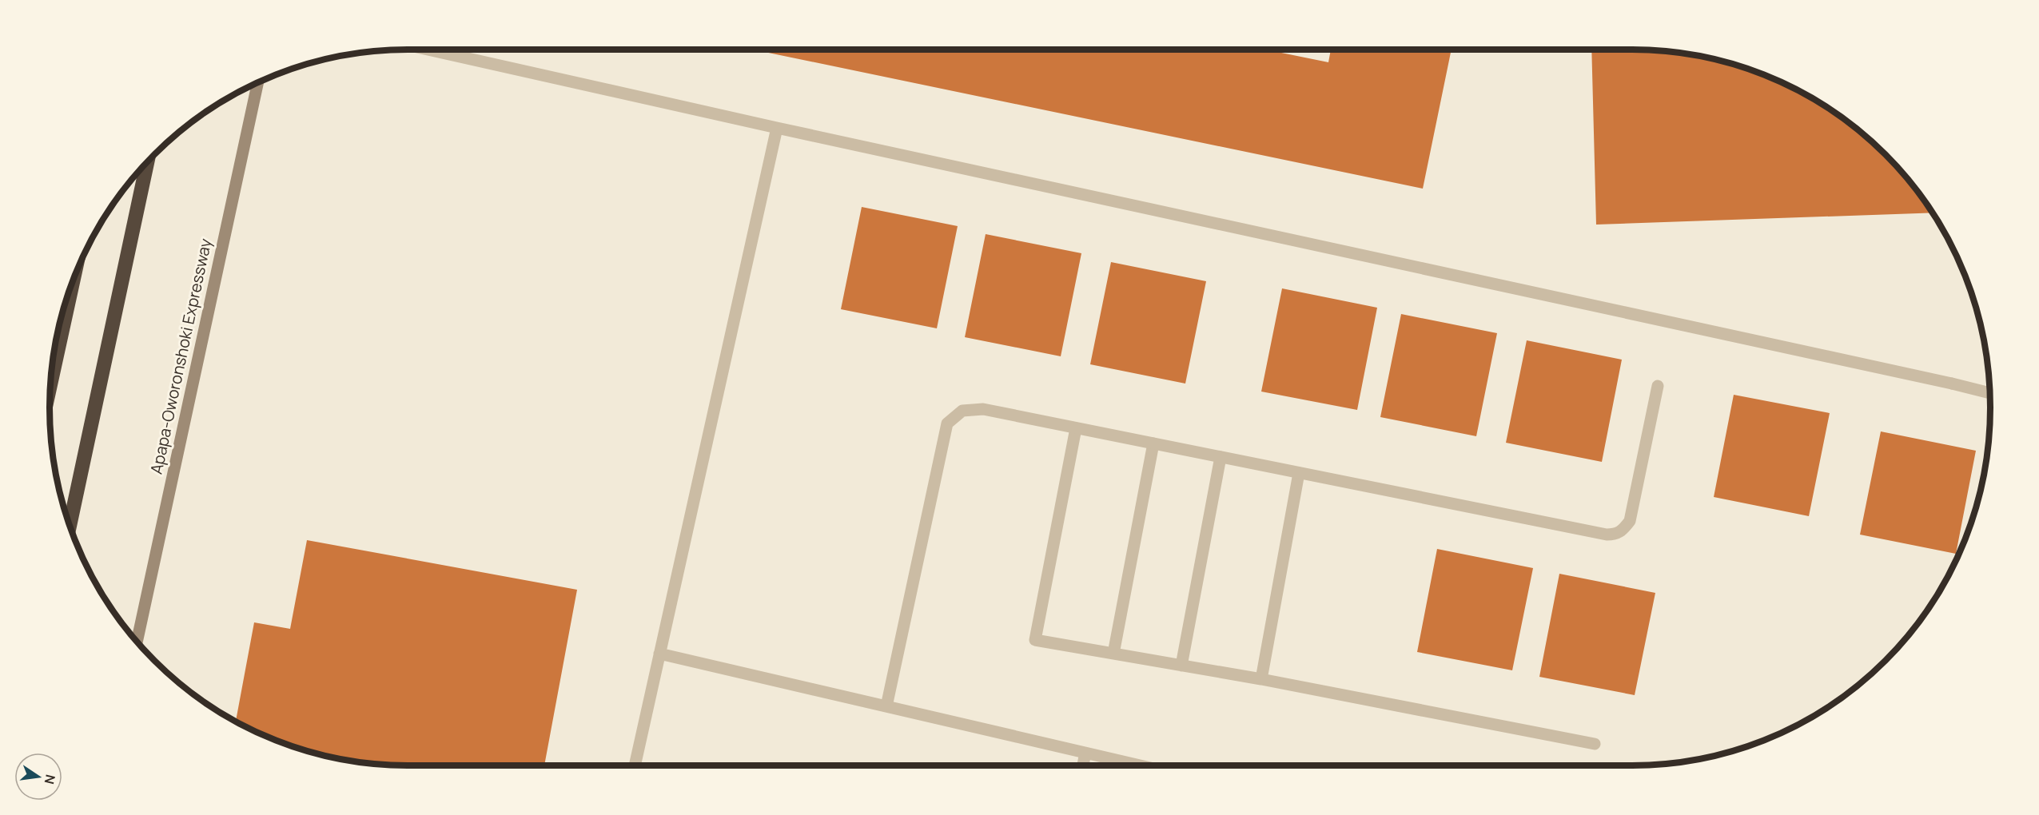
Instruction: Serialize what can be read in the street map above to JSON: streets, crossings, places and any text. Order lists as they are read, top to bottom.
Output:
{
  "streets": {
    "main road": ["Apapa-Oworonshoki Expressway"]
  },
  "north": "right"
}
